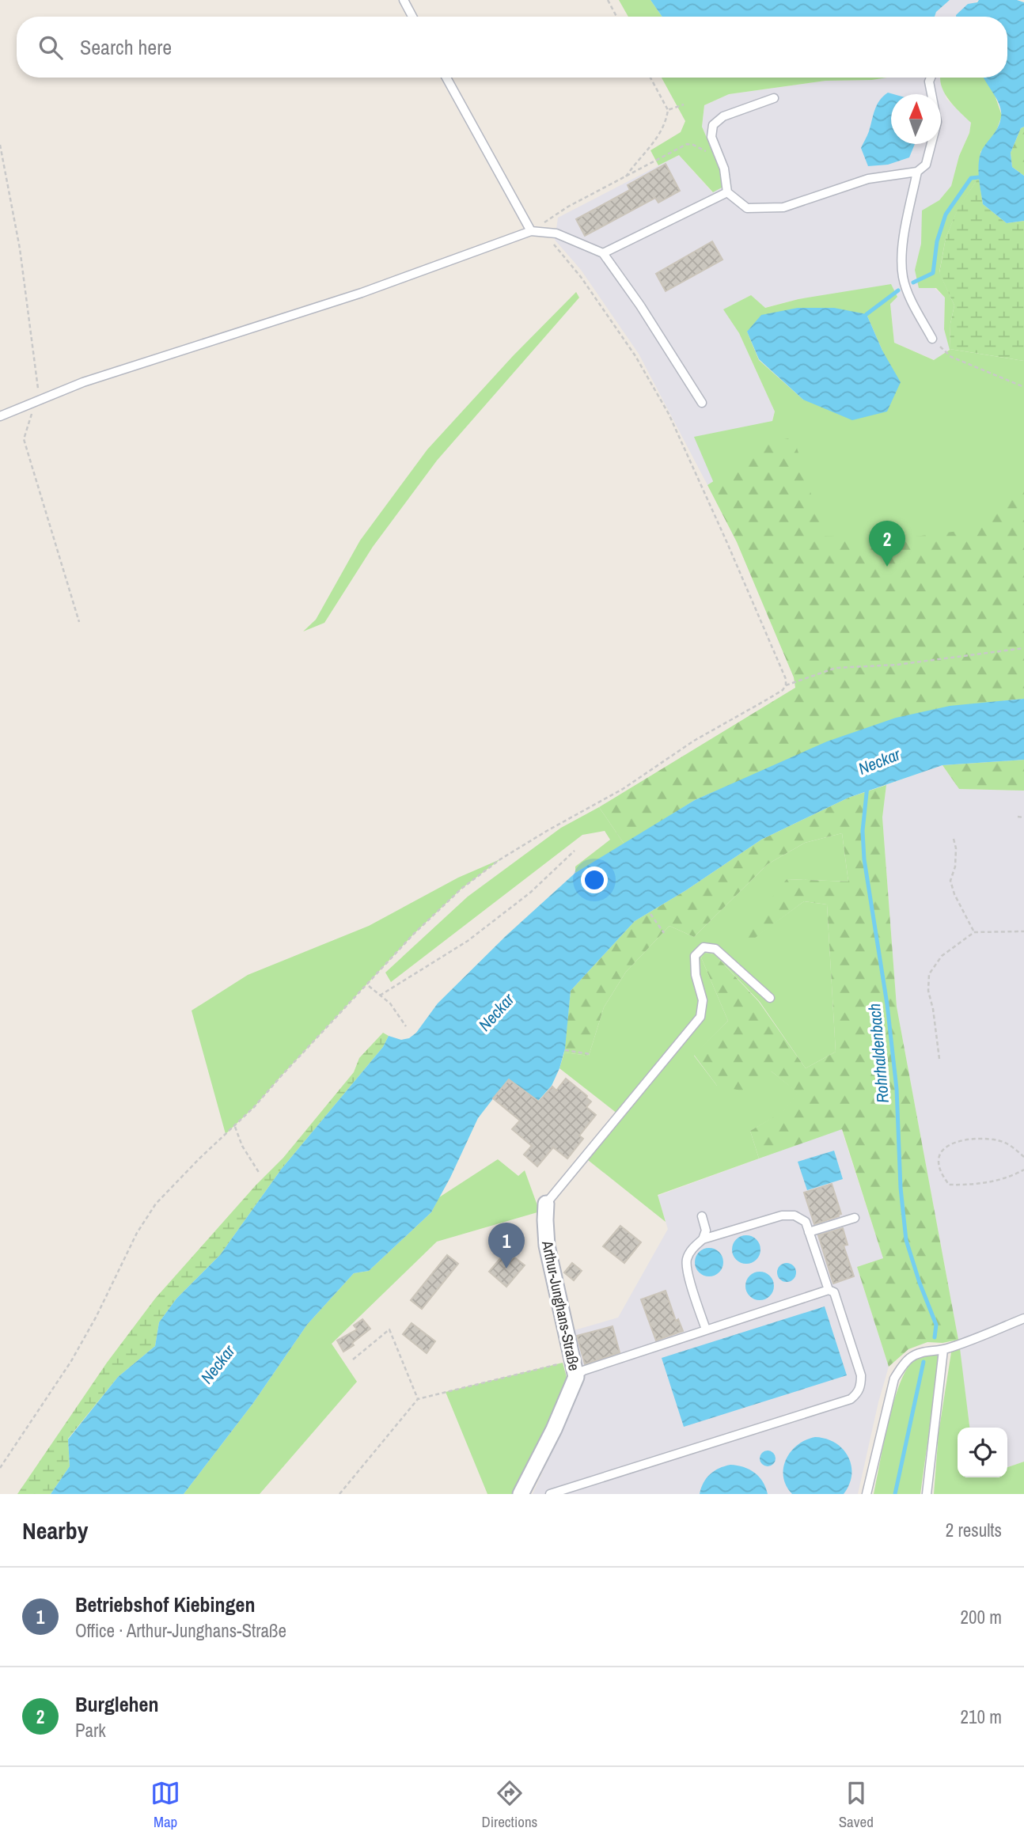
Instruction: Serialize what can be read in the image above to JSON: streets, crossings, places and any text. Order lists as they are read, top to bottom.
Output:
{
  "streets": {
    "street": ["Arthur-Junghans-Straße"]
  },
  "water": ["Neckar", "Rohrhaldenbach"],
  "north": "top",
  "page": {
    "search": "Search here",
    "pins": ["2", "1"],
    "heading": ["Nearby", "2 results"],
    "list": [
      {
        "mark": "1",
        "name": "Betriebshof Kiebingen",
        "note": "Office · Arthur-Junghans-Straße",
        "value": "200 m"
      },
      {
        "mark": "2",
        "name": "Burglehen",
        "note": "Park",
        "value": "210 m"
      }
    ],
    "nav": ["Map", "Directions", "Saved"]
  }
}
